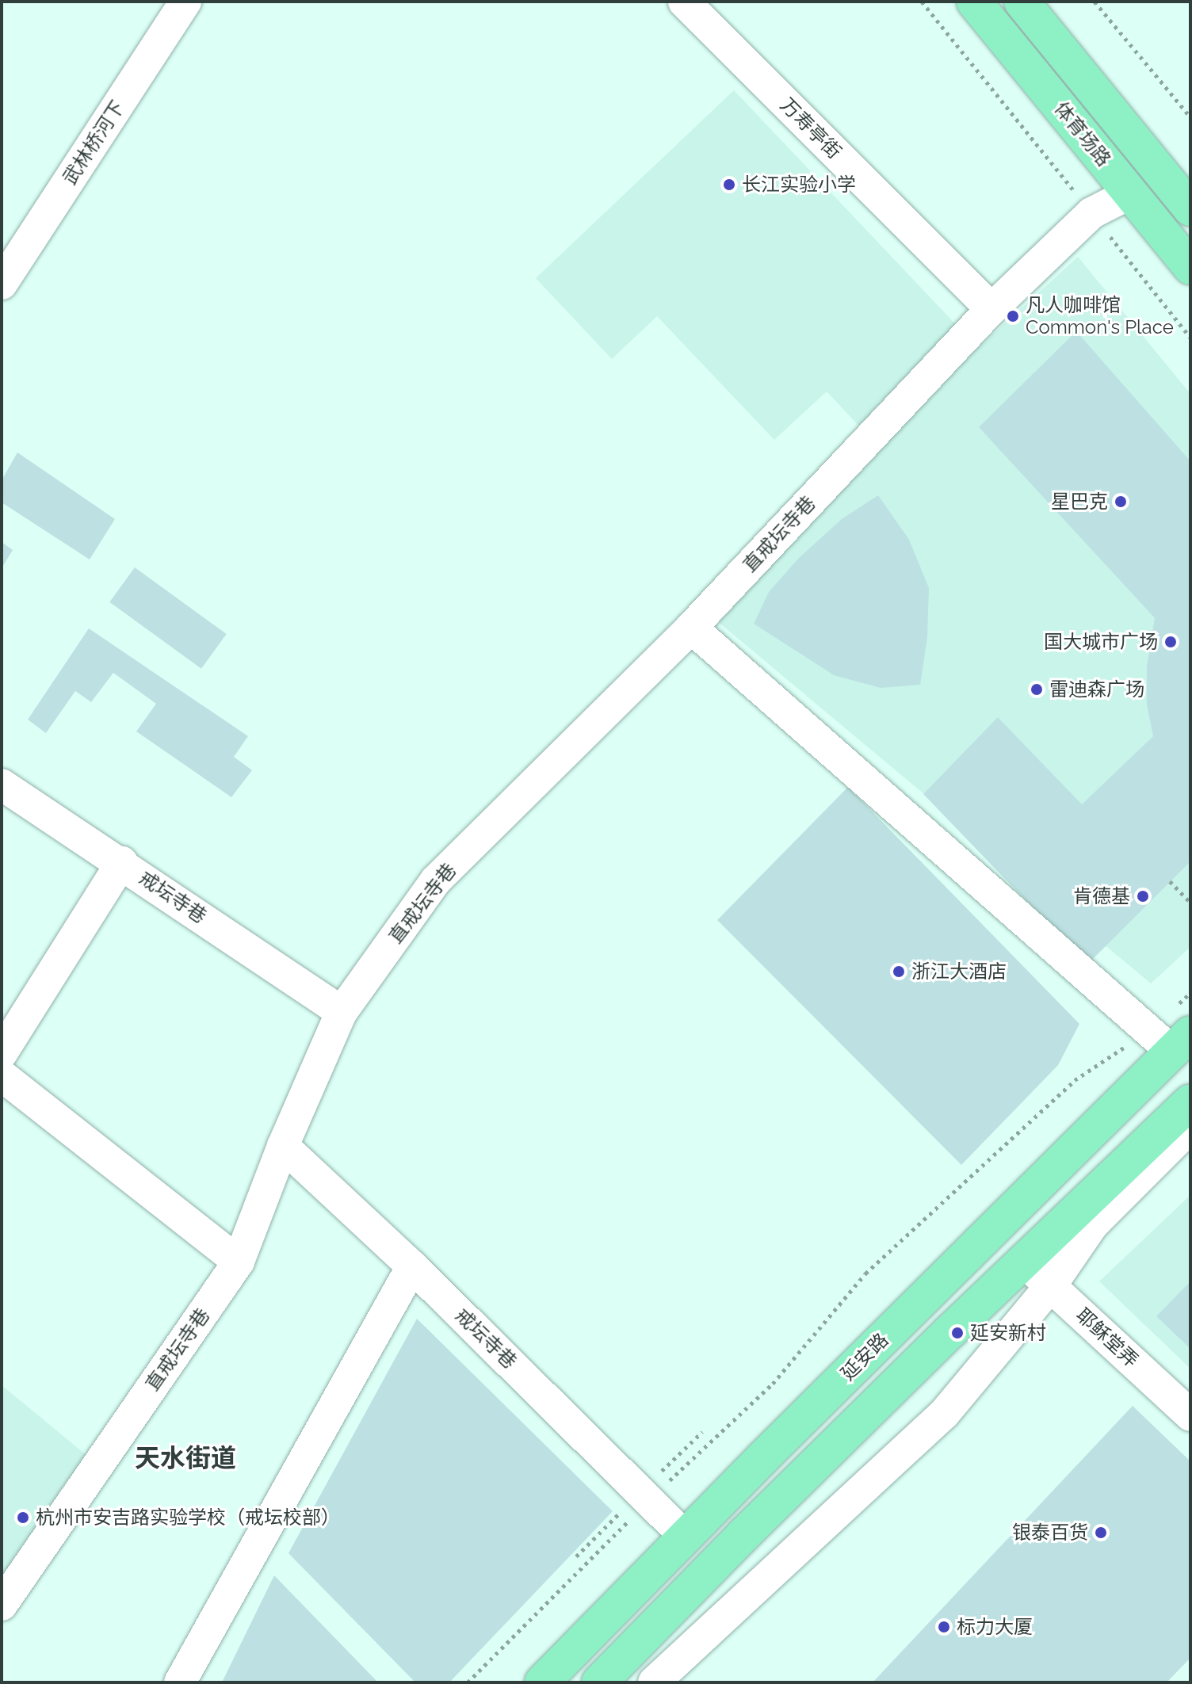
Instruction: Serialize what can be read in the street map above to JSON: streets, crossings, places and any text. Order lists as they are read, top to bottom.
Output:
{
  "streets": {
    "main road": ["体育场路", "延安路"],
    "street": [
      "万寿亭街",
      "武林桥河下",
      "直戒坛寺巷",
      "戒坛寺巷",
      "耶稣堂弄"
    ]
  },
  "crossings": [
    ["万寿亭街", "直戒坛寺巷"],
    ["体育场路", "直戒坛寺巷"],
    ["直戒坛寺巷", "戒坛寺巷"],
    ["戒坛寺巷", "延安路"]
  ],
  "districts": ["天水街道"],
  "places": [
    "长江实验小学",
    "凡人咖啡馆 Common's Place",
    "星巴克",
    "国大城市广场",
    "雷迪森广场",
    "肯德基",
    "浙江大酒店",
    "延安新村",
    "杭州市安吉路实验学校（戒坛校部）",
    "银泰百货",
    "标力大厦"
  ]
}
